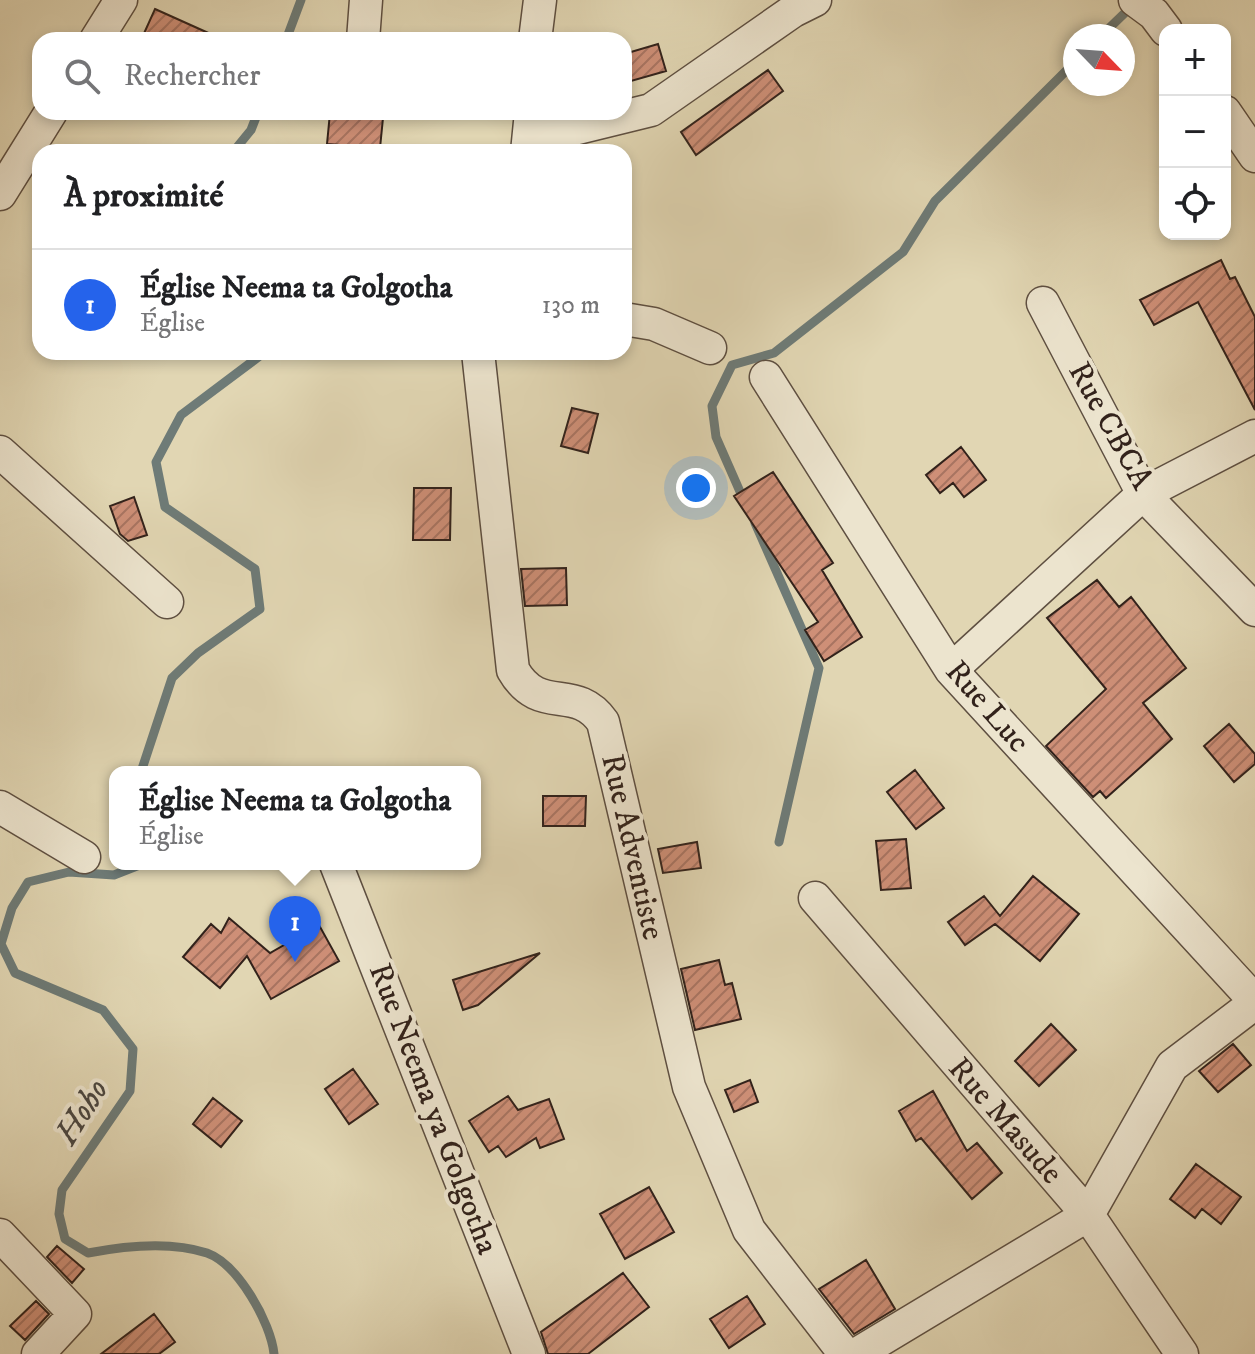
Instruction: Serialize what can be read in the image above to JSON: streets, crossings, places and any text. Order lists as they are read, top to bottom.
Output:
{
  "streets": {
    "street": [
      "Rue CBCA",
      "Rue Luc",
      "Rue Adventiste",
      "Rue Neema ya Golgotha",
      "Rue Masude"
    ]
  },
  "water": ["Hoho"],
  "north": "bottom right",
  "page": {
    "map_buttons": ["+", "−"],
    "search": "Rechercher",
    "heading": "À proximité",
    "list": [
      {
        "mark": "1",
        "name": "Église Neema ta Golgotha",
        "note": "Église",
        "value": "130 m"
      }
    ],
    "popup": ["Église Neema ta Golgotha", "Église"],
    "pins": "1"
  }
}
